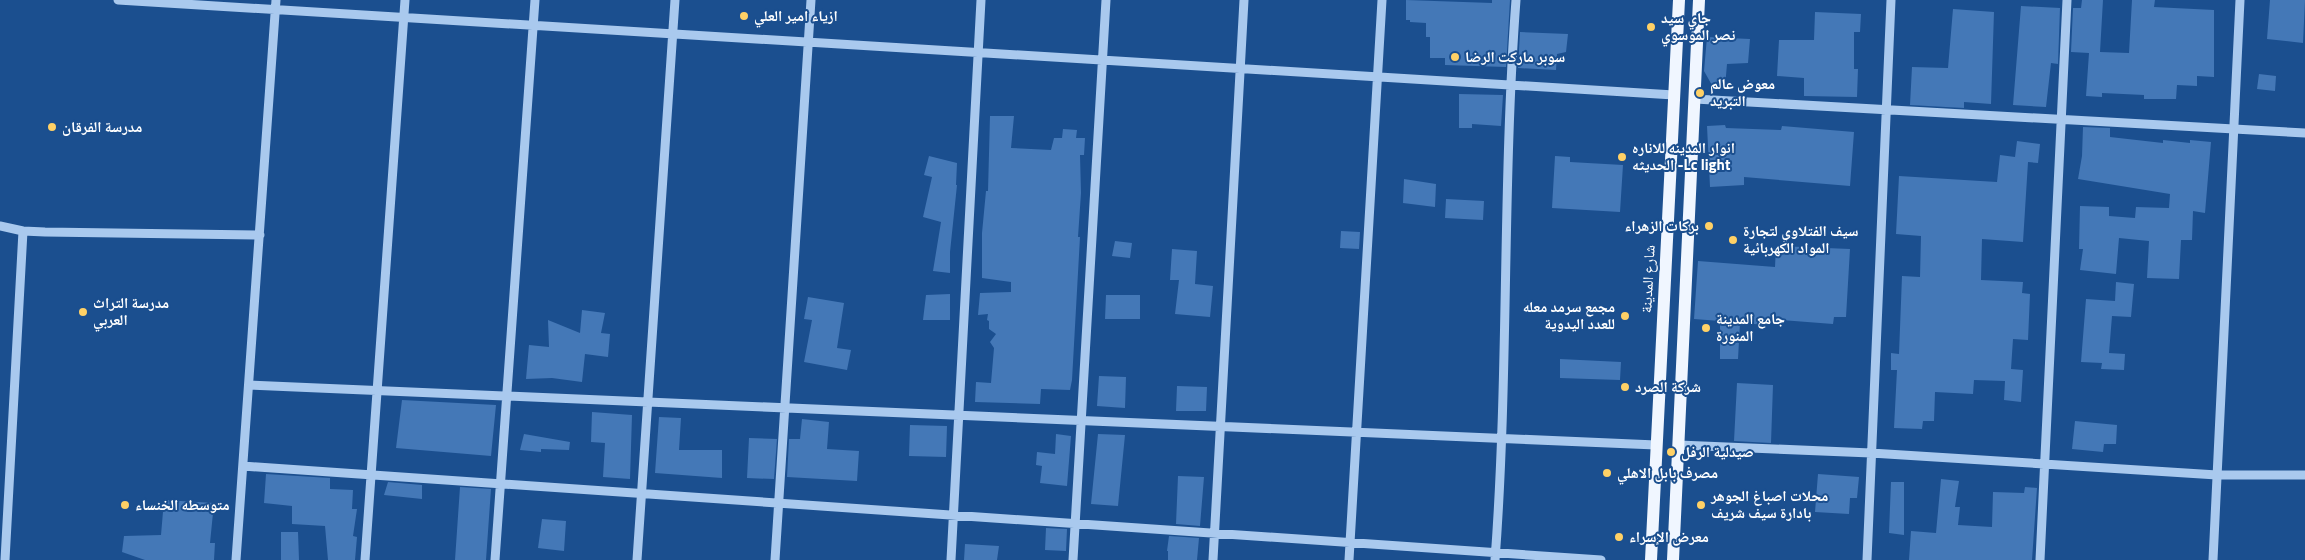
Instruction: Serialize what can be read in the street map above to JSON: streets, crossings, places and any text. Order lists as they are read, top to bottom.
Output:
{
  "streets": {
    "main road": ["شارع المدينة"]
  },
  "places": [
    "ازياء امير العلي",
    "جاي سيد نصر الموسوي",
    "سوبر ماركت الرضا",
    "معوض عالم التبريد",
    "مدرسة الفرقان",
    "انوار المدينه للاناره الحديثه -Lc light",
    "بركات الزهراء",
    "سيف الفتلاوي لتجارة المواد الكهربائية",
    "مدرسة التراث العربي",
    "مجمع سرمد معله للعدد اليدوية",
    "جامع المدينة المنورة",
    "شركة الصرد",
    "صيدلية الرفل",
    "مصرف بابل الاهلي",
    "متوسطه الخنساء",
    "محلات اصباغ الجوهر بادارة سيف شريف",
    "معرض الإسراء"
  ]
}
